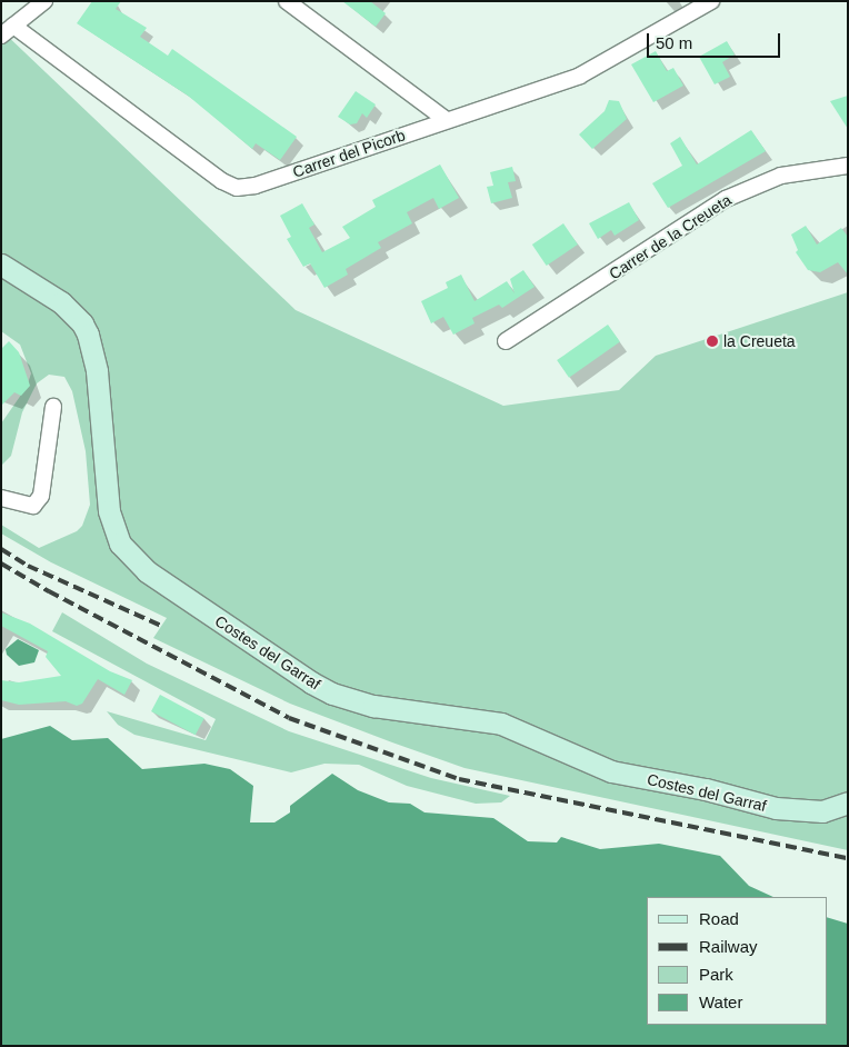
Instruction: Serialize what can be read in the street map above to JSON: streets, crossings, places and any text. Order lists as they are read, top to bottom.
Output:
{
  "streets": {
    "main road": ["Costes del Garraf"],
    "street": ["Carrer del Picorb", "Carrer de la Creueta"]
  },
  "places": ["la Creueta"],
  "legend": [
    "Road",
    "Railway",
    "Park",
    "Water"
  ],
  "scale_bar": "50 m"
}
